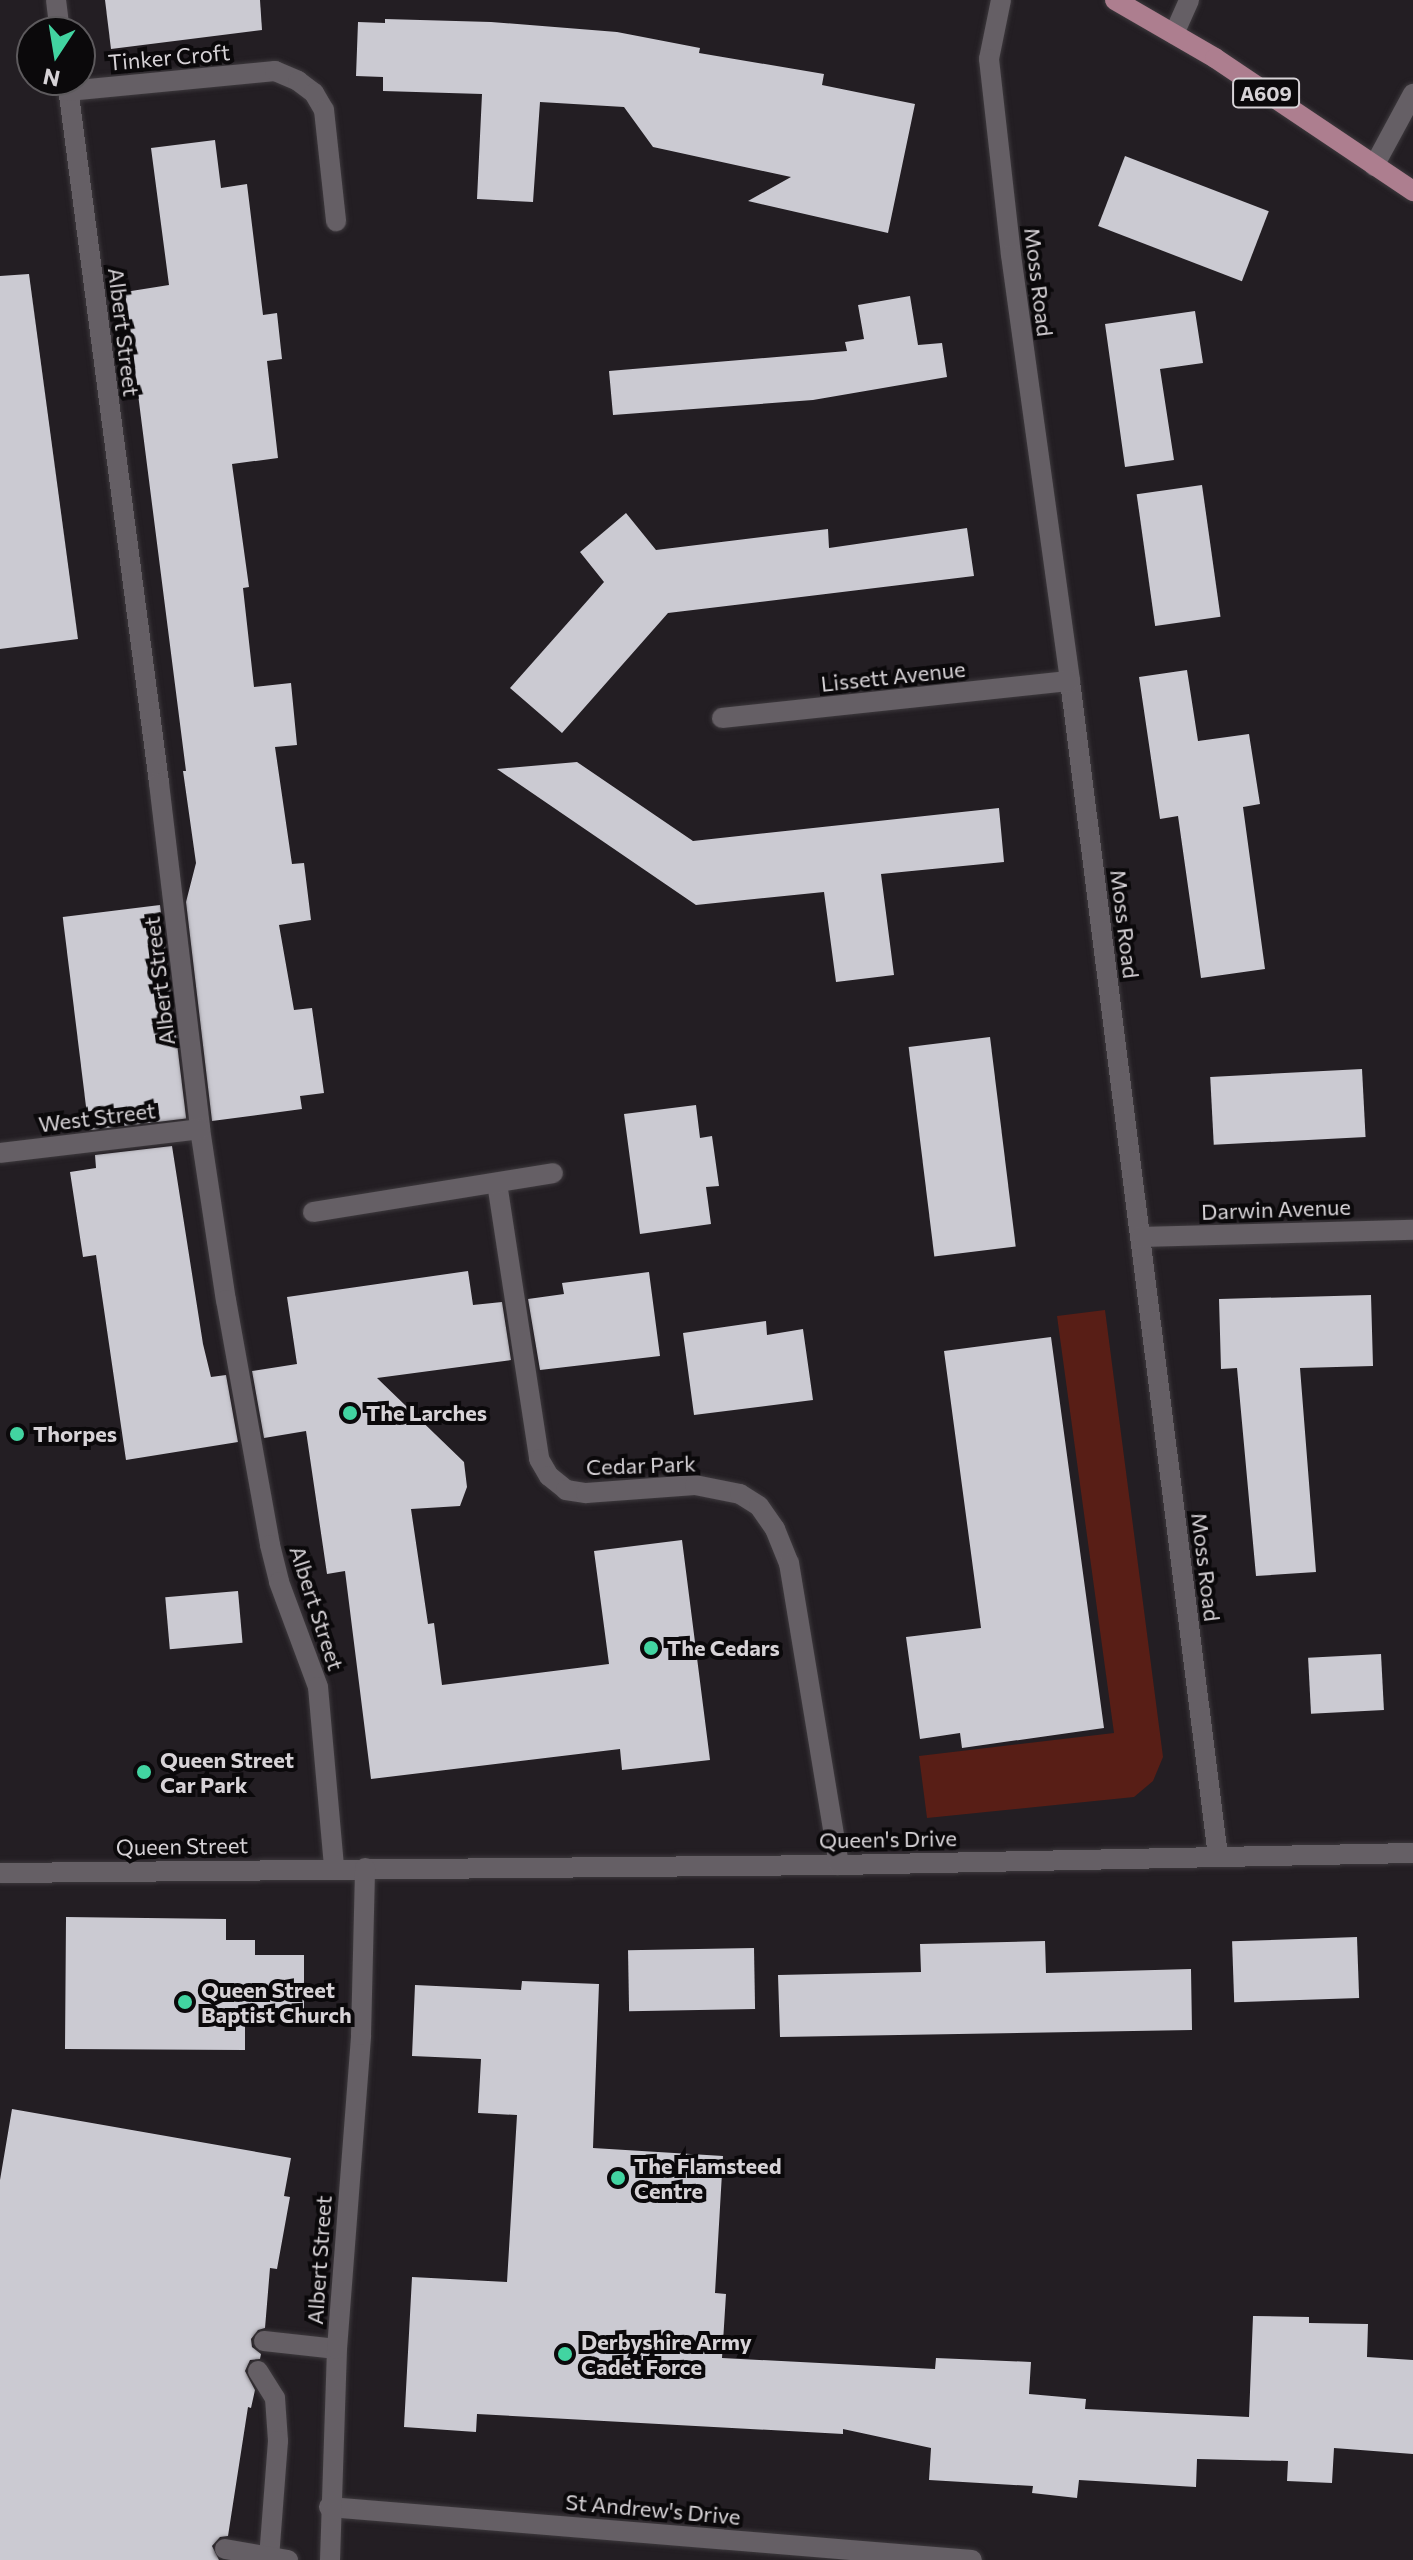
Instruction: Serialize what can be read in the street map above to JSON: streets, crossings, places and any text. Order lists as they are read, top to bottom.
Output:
{
  "streets": {
    "main road": ["A609"],
    "street": [
      "Tinker Croft",
      "Moss Road",
      "Albert Street",
      "Lissett Avenue",
      "West Street",
      "Darwin Avenue",
      "Cedar Park",
      "Queen's Drive",
      "Queen Street",
      "St Andrew's Drive"
    ]
  },
  "crossings": [
    ["Moss Road", "Lissett Avenue"],
    ["Moss Road", "Darwin Avenue"],
    ["Moss Road", "Queen's Drive"],
    ["Albert Street", "West Street"],
    ["Albert Street", "Queen's Drive"],
    ["Albert Street", "Queen Street"],
    ["Albert Street", "St Andrew's Drive"],
    ["Cedar Park", "Queen's Drive"],
    ["Queen's Drive", "Queen Street"]
  ],
  "places": [
    "The Larches",
    "Thorpes",
    "The Cedars",
    "Queen Street Car Park",
    "Queen Street Baptist Church",
    "The Flamsteed Centre",
    "Derbyshire Army Cadet Force"
  ],
  "north": "bottom"
}
